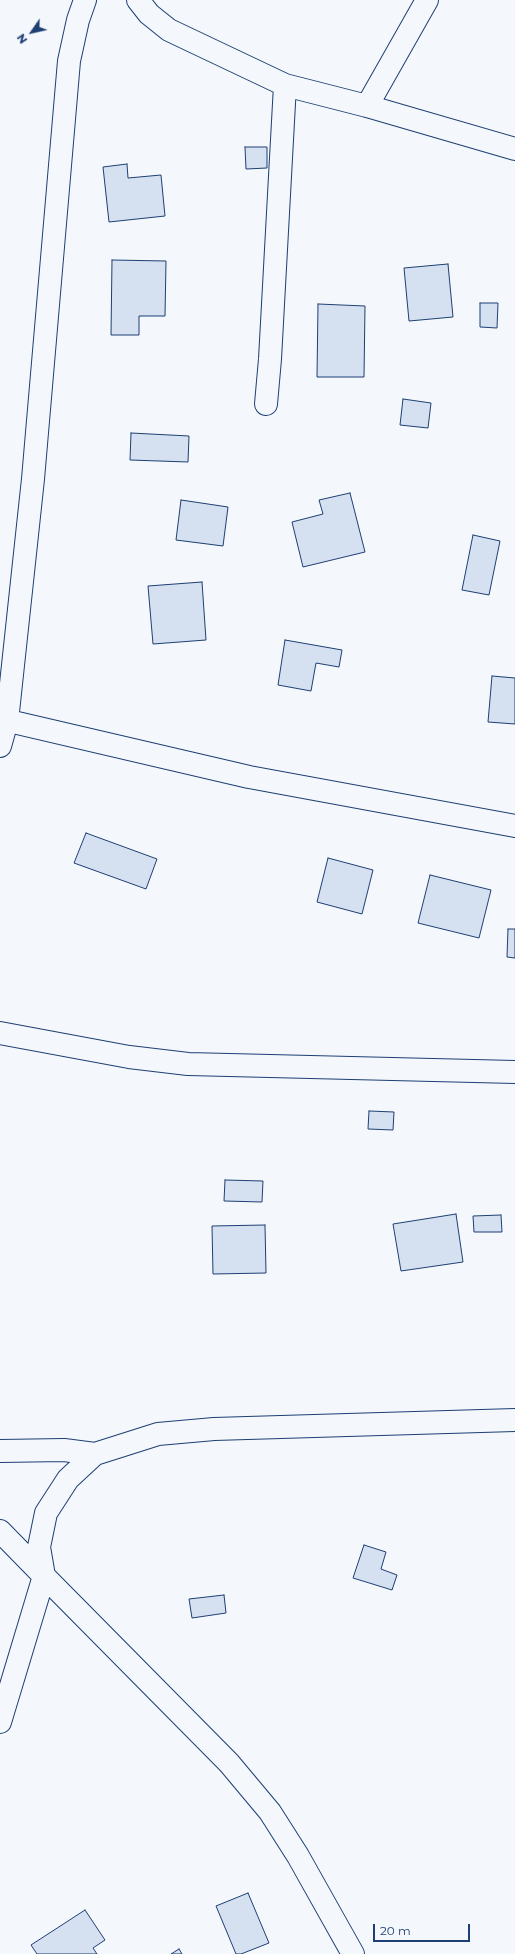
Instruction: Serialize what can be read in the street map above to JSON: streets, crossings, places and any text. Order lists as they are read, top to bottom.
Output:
{
  "scale_bar": "20 m",
  "north": "bottom left"
}
